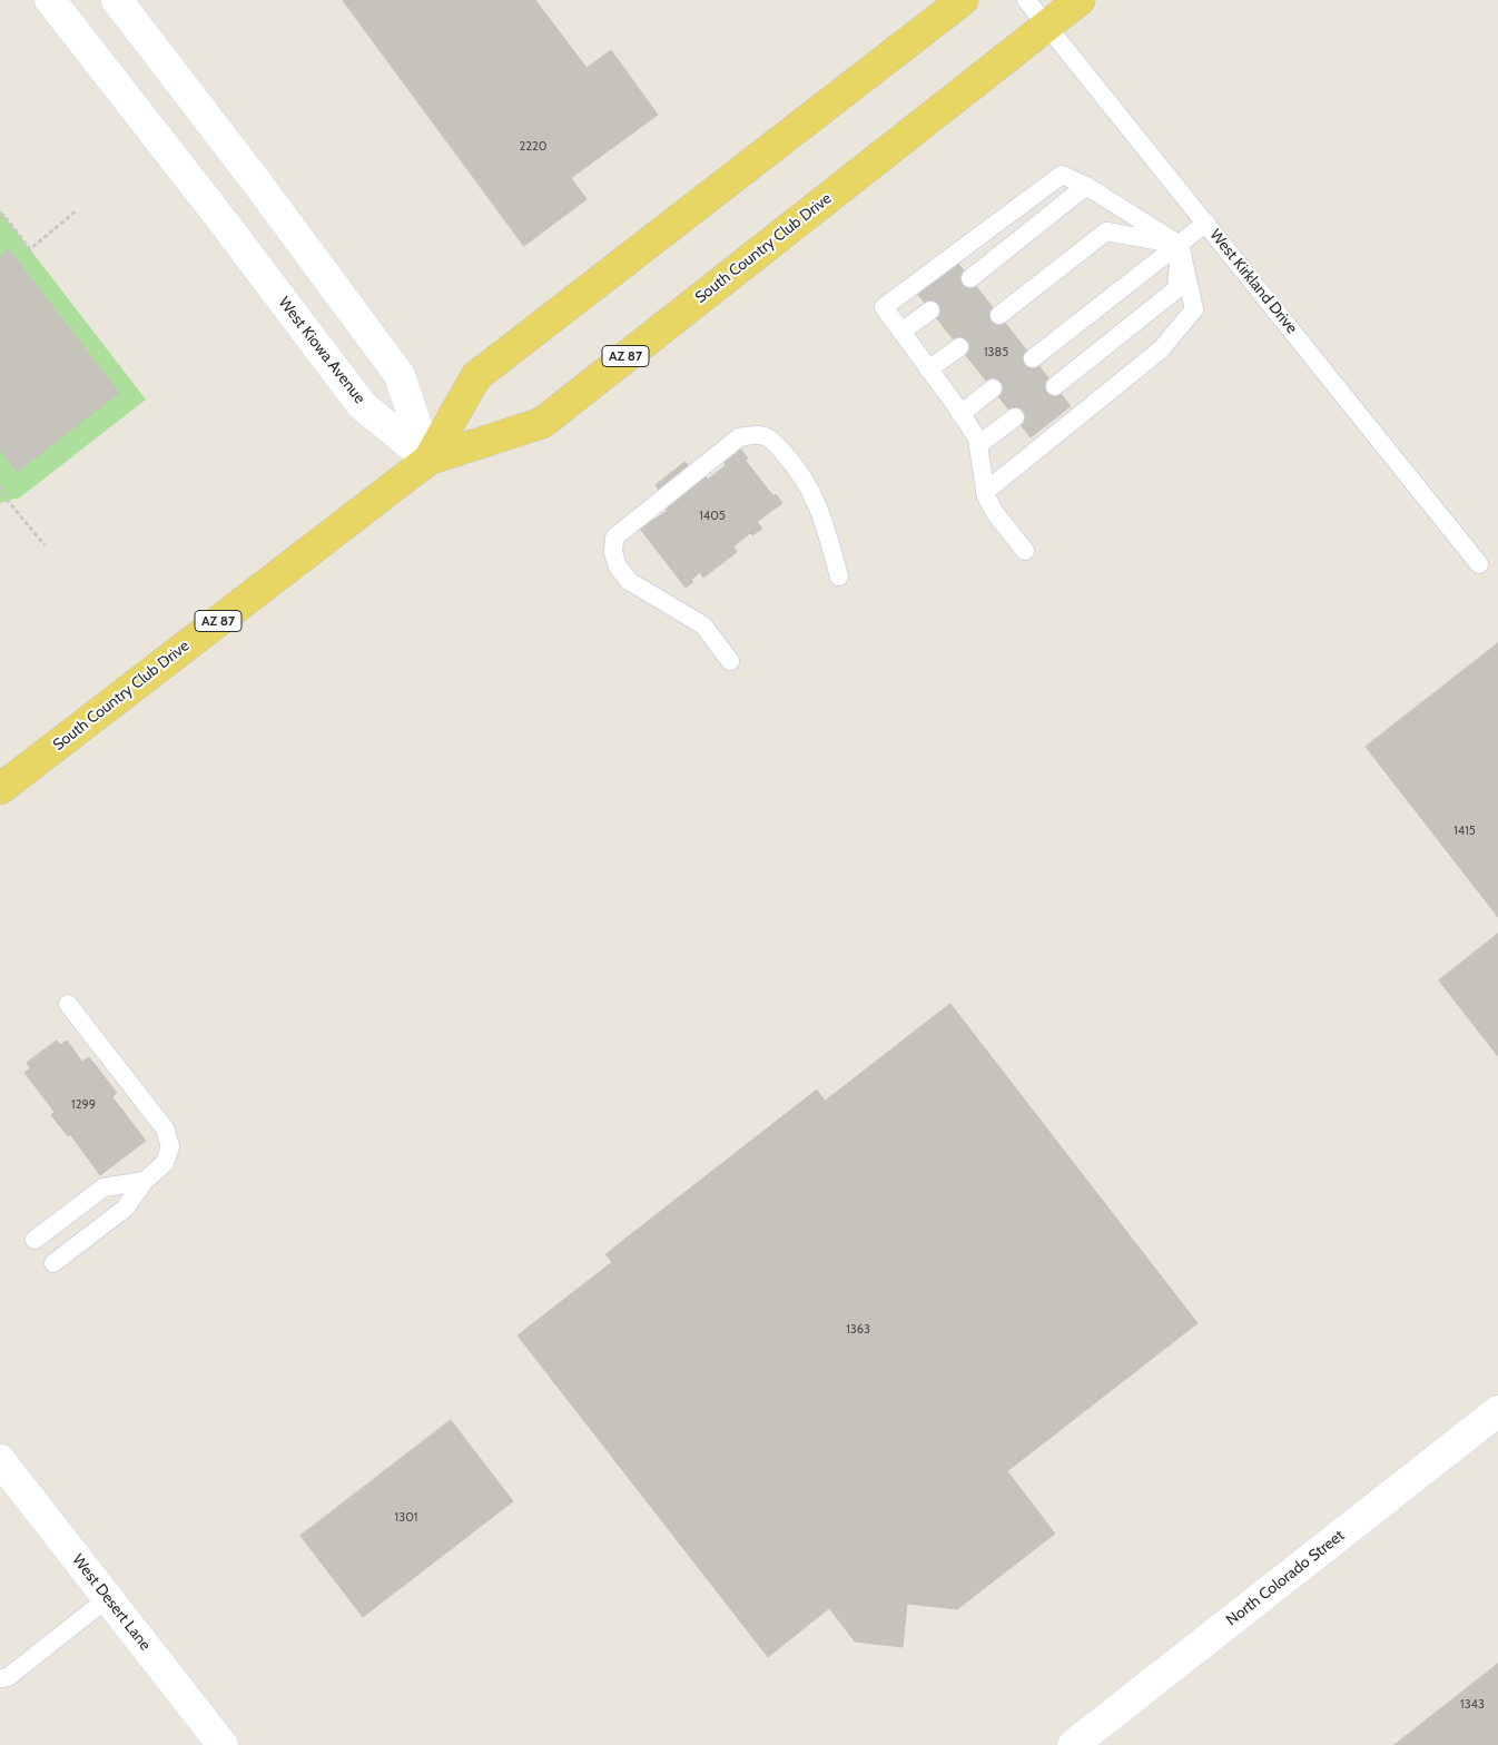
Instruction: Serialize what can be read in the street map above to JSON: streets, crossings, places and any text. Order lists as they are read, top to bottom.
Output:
{
  "streets": {
    "main road": ["South Country Club Drive", "AZ 87"],
    "street": ["West Kiowa Avenue", "North Colorado Street", "West Desert Lane"],
    "lane": ["West Kirkland Drive"]
  },
  "crossings": [
    ["South Country Club Drive", "West Kirkland Drive"],
    ["South Country Club Drive", "West Kiowa Avenue"]
  ],
  "house_numbers": [
    "2220",
    "1385",
    "1405",
    "1415",
    "1299",
    "1363",
    "1301",
    "1343"
  ]
}
